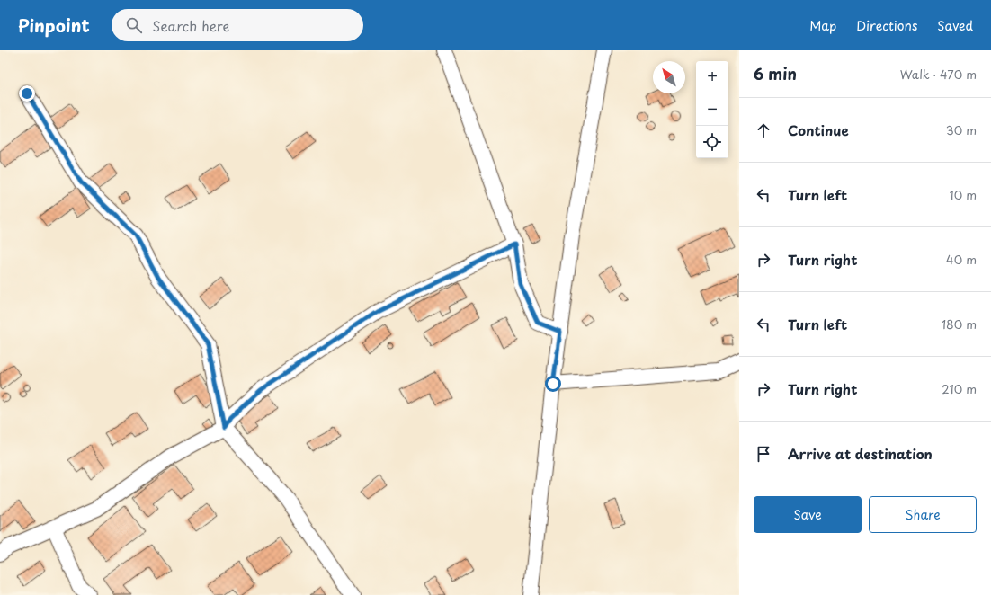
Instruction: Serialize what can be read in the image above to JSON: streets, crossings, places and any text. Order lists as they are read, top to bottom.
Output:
{
  "north": "top left",
  "page": {
    "header": "Pinpoint",
    "search": "Search here",
    "nav": ["Map", "Directions", "Saved"],
    "heading": ["6 min", "Walk · 470 m"],
    "map_buttons": ["+", "−"],
    "list": [
      ["Continue", "30 m"],
      ["Turn left", "10 m"],
      ["Turn right", "40 m"],
      ["Turn left", "180 m"],
      ["Turn right", "210 m"],
      "Arrive at destination"
    ],
    "buttons": ["Save", "Share"]
  }
}
